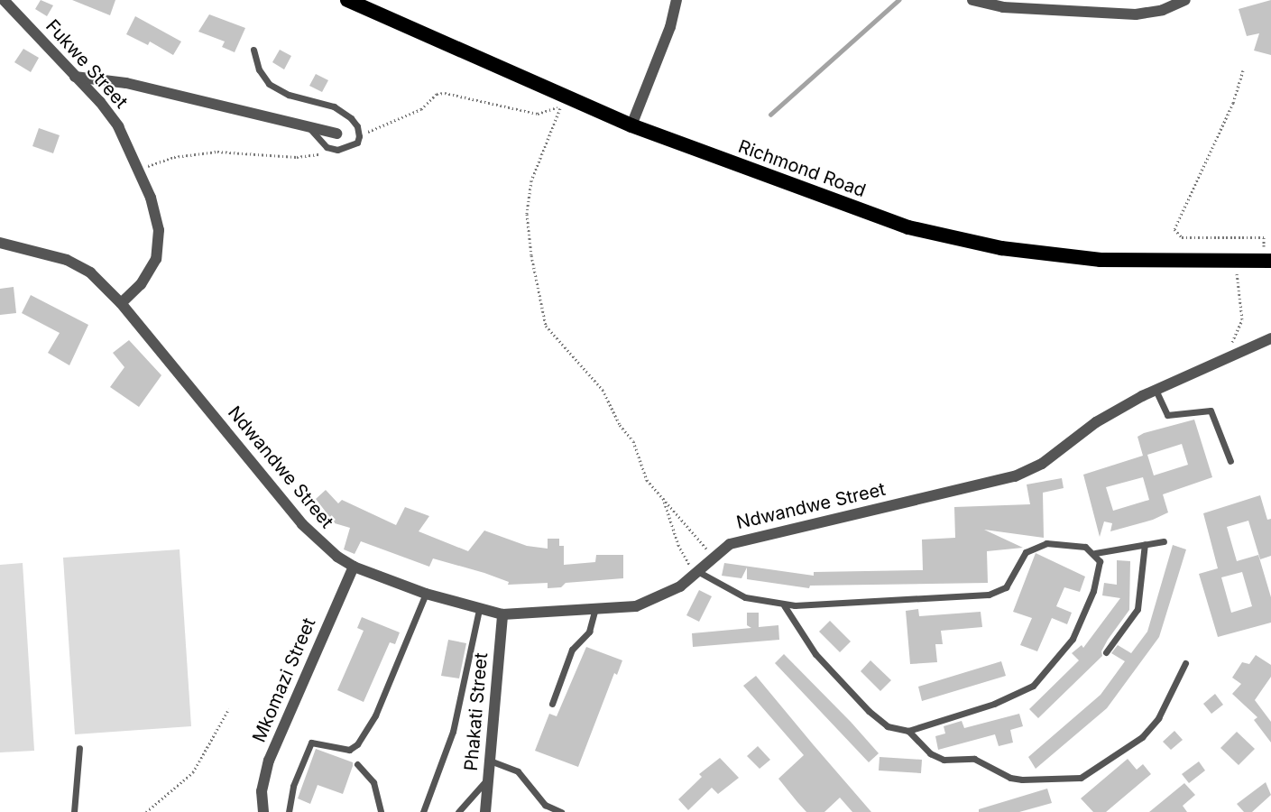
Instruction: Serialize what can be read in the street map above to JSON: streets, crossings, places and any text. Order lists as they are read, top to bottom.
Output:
{
  "streets": {
    "highway": ["Richmond Road"],
    "street": [
      "Fukwe Street",
      "Ndwandwe Street",
      "Mkomazi Street",
      "Phakati Street"
    ]
  },
  "crossings": [
    ["Fukwe Street", "Ndwandwe Street"],
    ["Ndwandwe Street", "Mkomazi Street"],
    ["Ndwandwe Street", "Phakati Street"]
  ]
}
